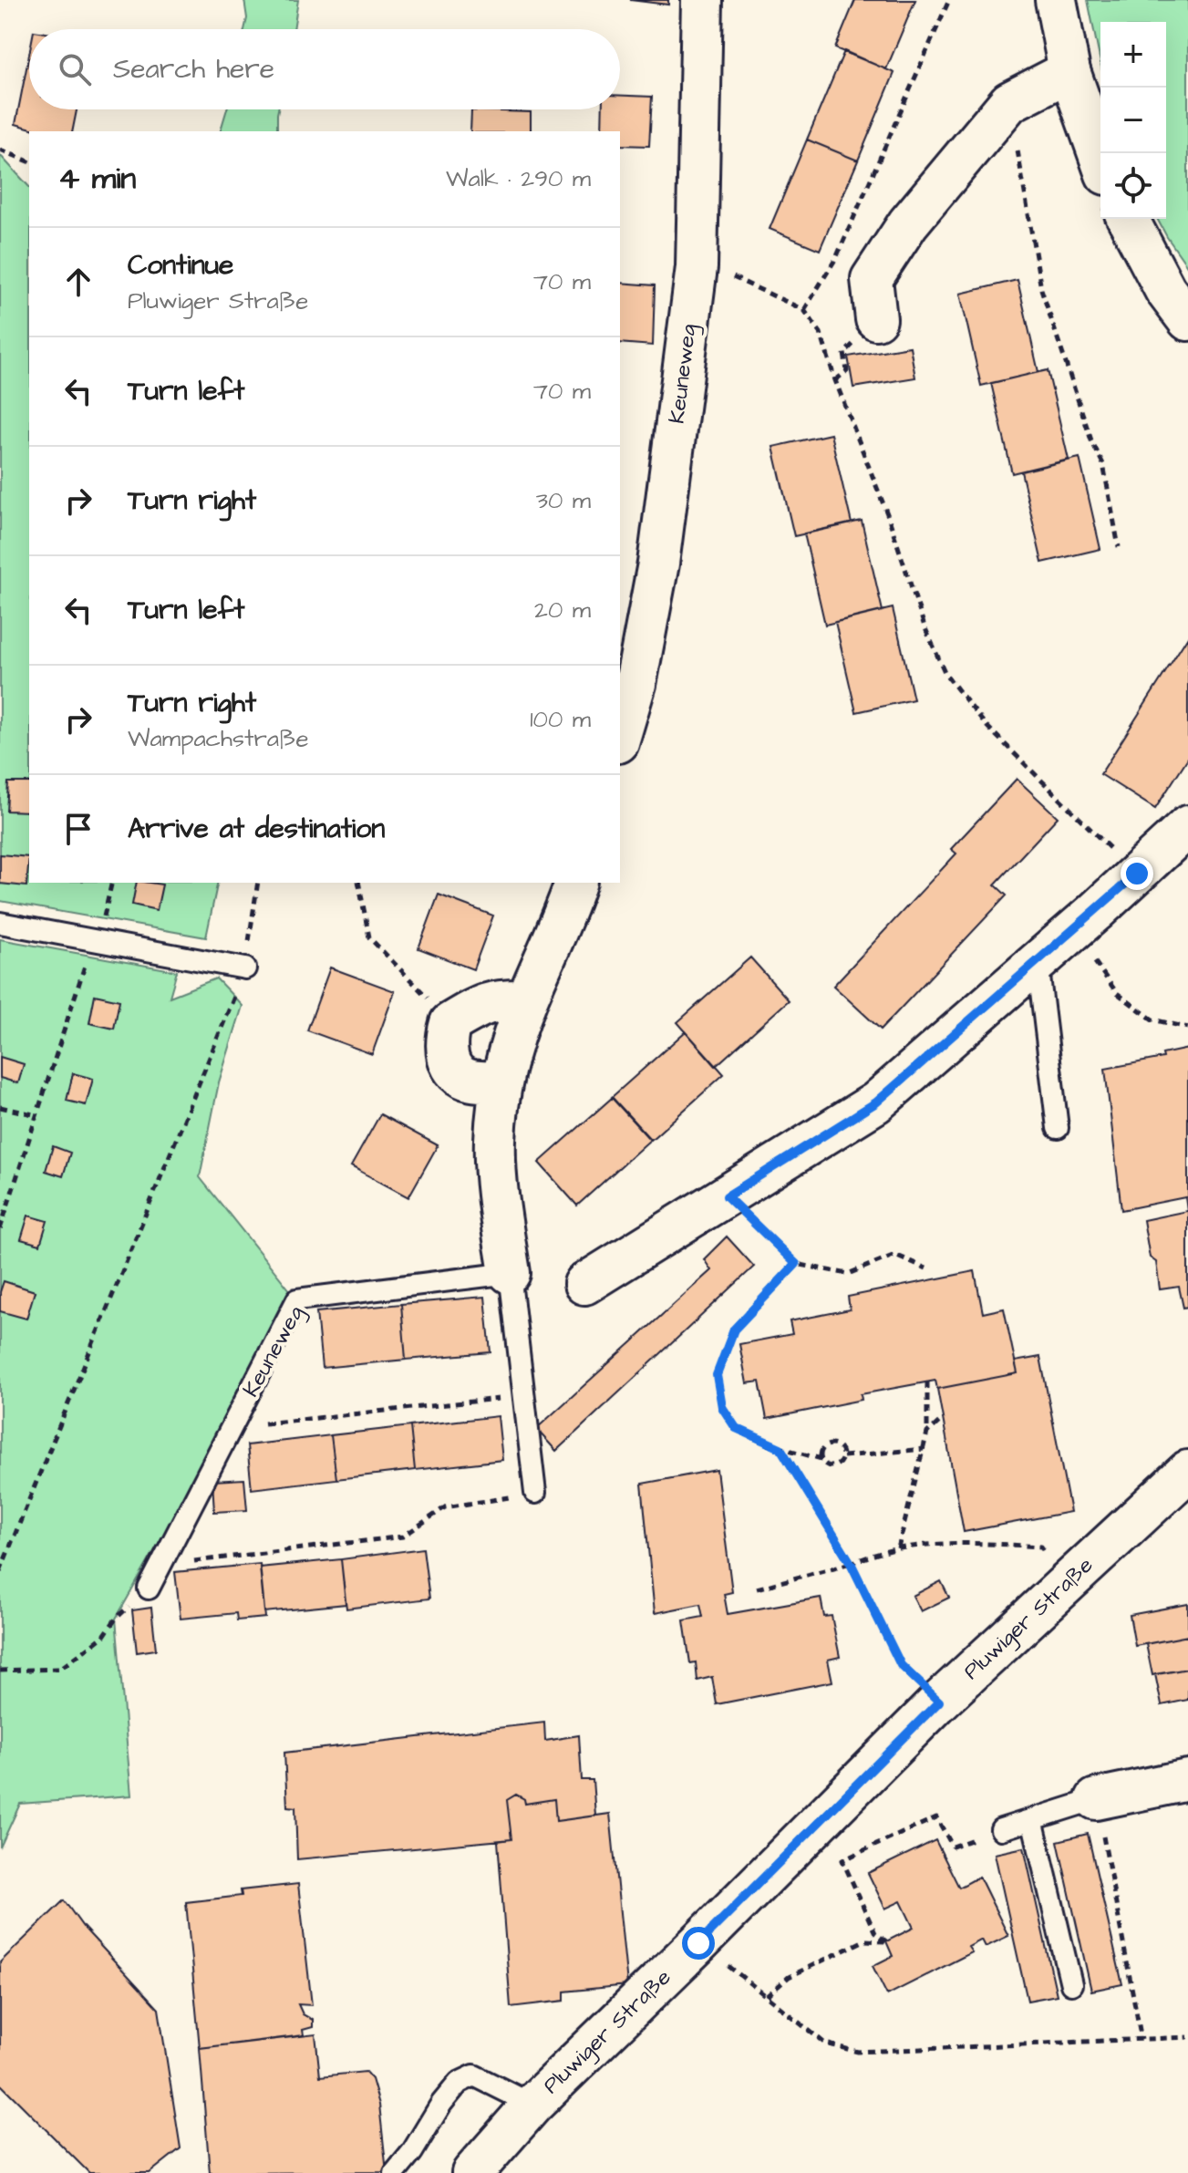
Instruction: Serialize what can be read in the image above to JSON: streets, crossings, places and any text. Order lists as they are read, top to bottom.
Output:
{
  "streets": {
    "street": ["Keuneweg", "Pluwiger Straße"]
  },
  "page": {
    "map_buttons": ["+", "−"],
    "search": "Search here",
    "heading": ["4 min", "Walk · 290 m"],
    "list": [
      ["Continue", "Pluwiger Straße", "70 m"],
      ["Turn left", "70 m"],
      ["Turn right", "30 m"],
      ["Turn left", "20 m"],
      ["Turn right", "Wampachstraße", "100 m"],
      "Arrive at destination"
    ]
  }
}
